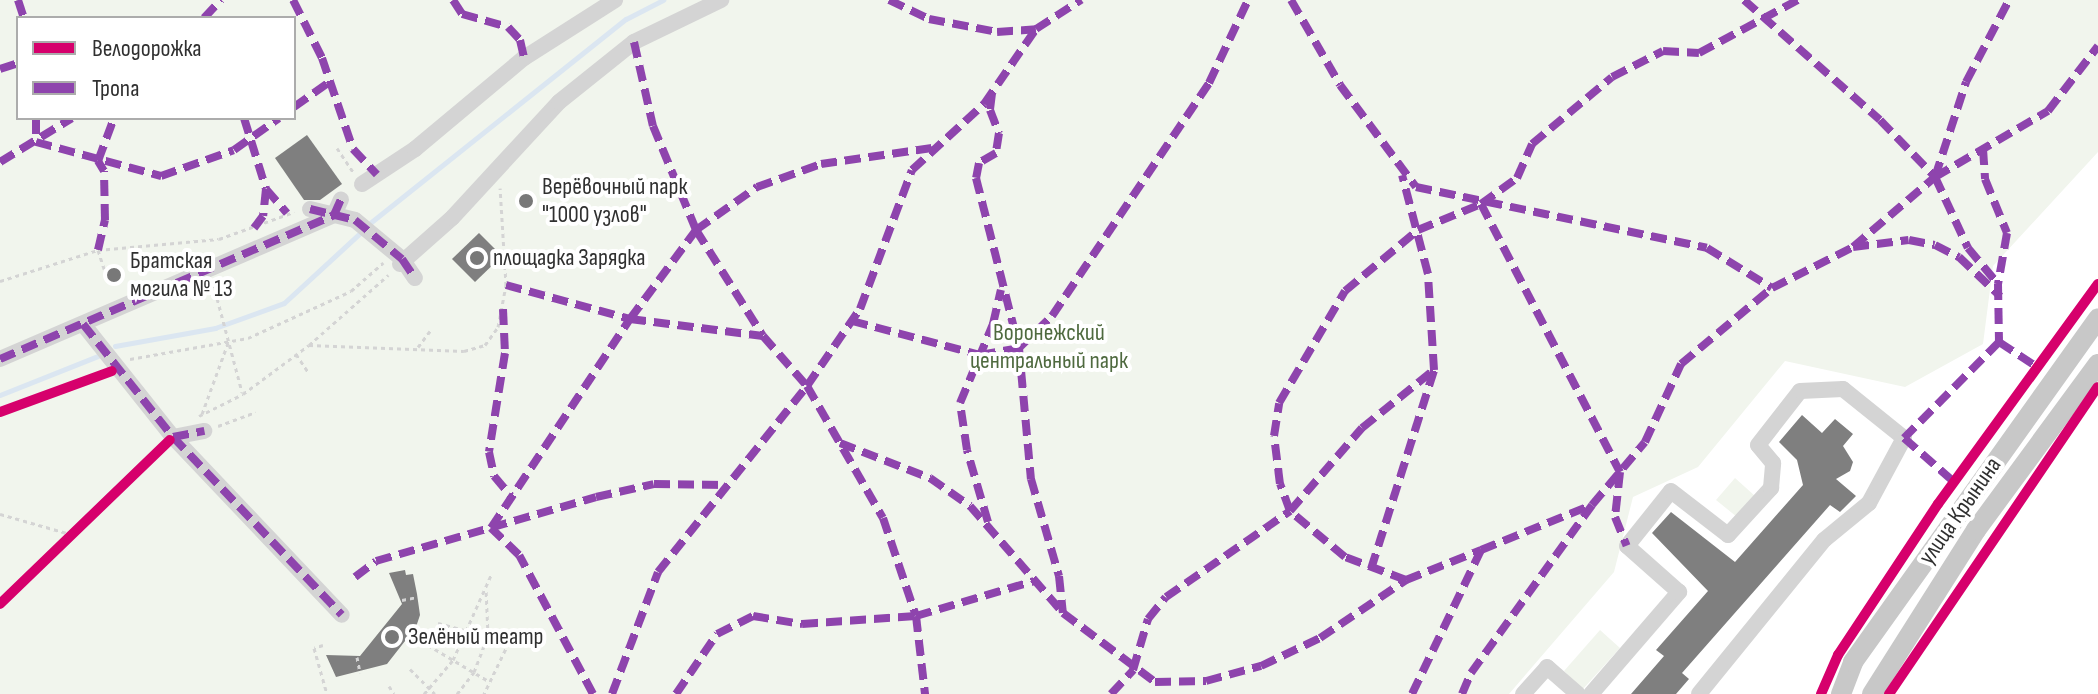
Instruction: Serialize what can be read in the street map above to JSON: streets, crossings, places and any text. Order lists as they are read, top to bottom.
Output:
{
  "streets": {
    "main road": ["улица Крынина"]
  },
  "parks": ["Воронежский центральный парк"],
  "places": [
    "Верёвочный парк \"1000 узлов\"",
    "площадка Зарядка",
    "Братская могила № 13",
    "Зелёный театр"
  ],
  "legend": ["Велодорожка", "Тропа"]
}
